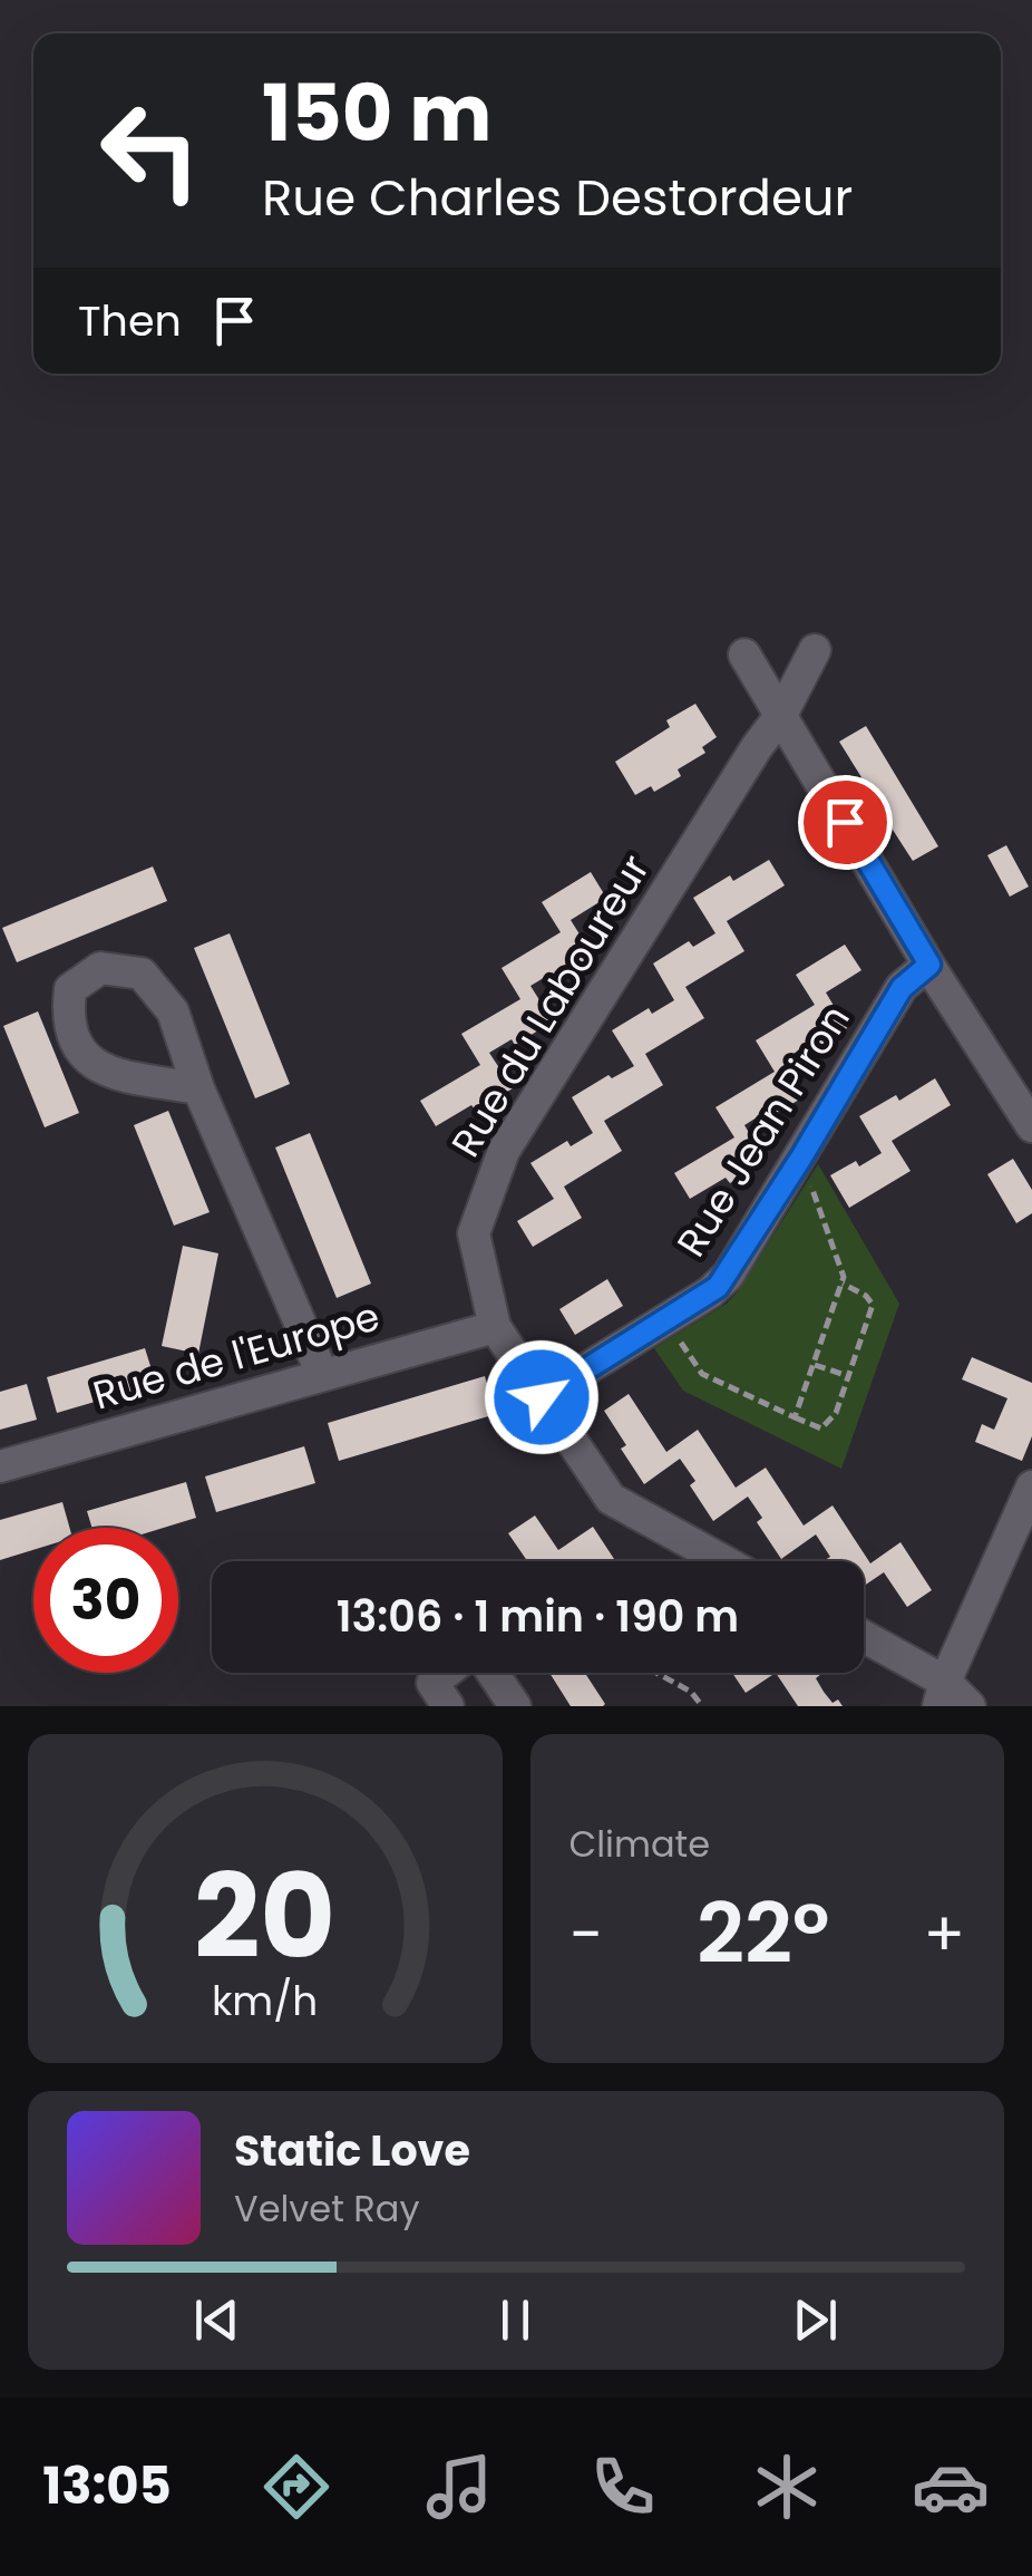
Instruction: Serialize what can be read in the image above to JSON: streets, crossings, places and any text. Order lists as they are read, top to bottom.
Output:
{
  "streets": {
    "street": ["Rue du Laboureur", "Rue Jean Piron", "Rue de l'Europe"]
  },
  "crossings": [
    ["Rue du Laboureur", "Rue Jean Piron"],
    ["Rue du Laboureur", "Rue de l'Europe"]
  ],
  "page": {
    "turn": ["150 m", "Rue Charles Destordeur"],
    "then": "Then",
    "limit": "30",
    "trip": "13:06 · 1 min · 190 m",
    "tile": "Climate",
    "heat": ["−", "22°", "+"],
    "song": ["Static Love", "Velvet Ray"],
    "tabs": "13:05",
    "gauge": ["20", "km/h"]
  }
}
